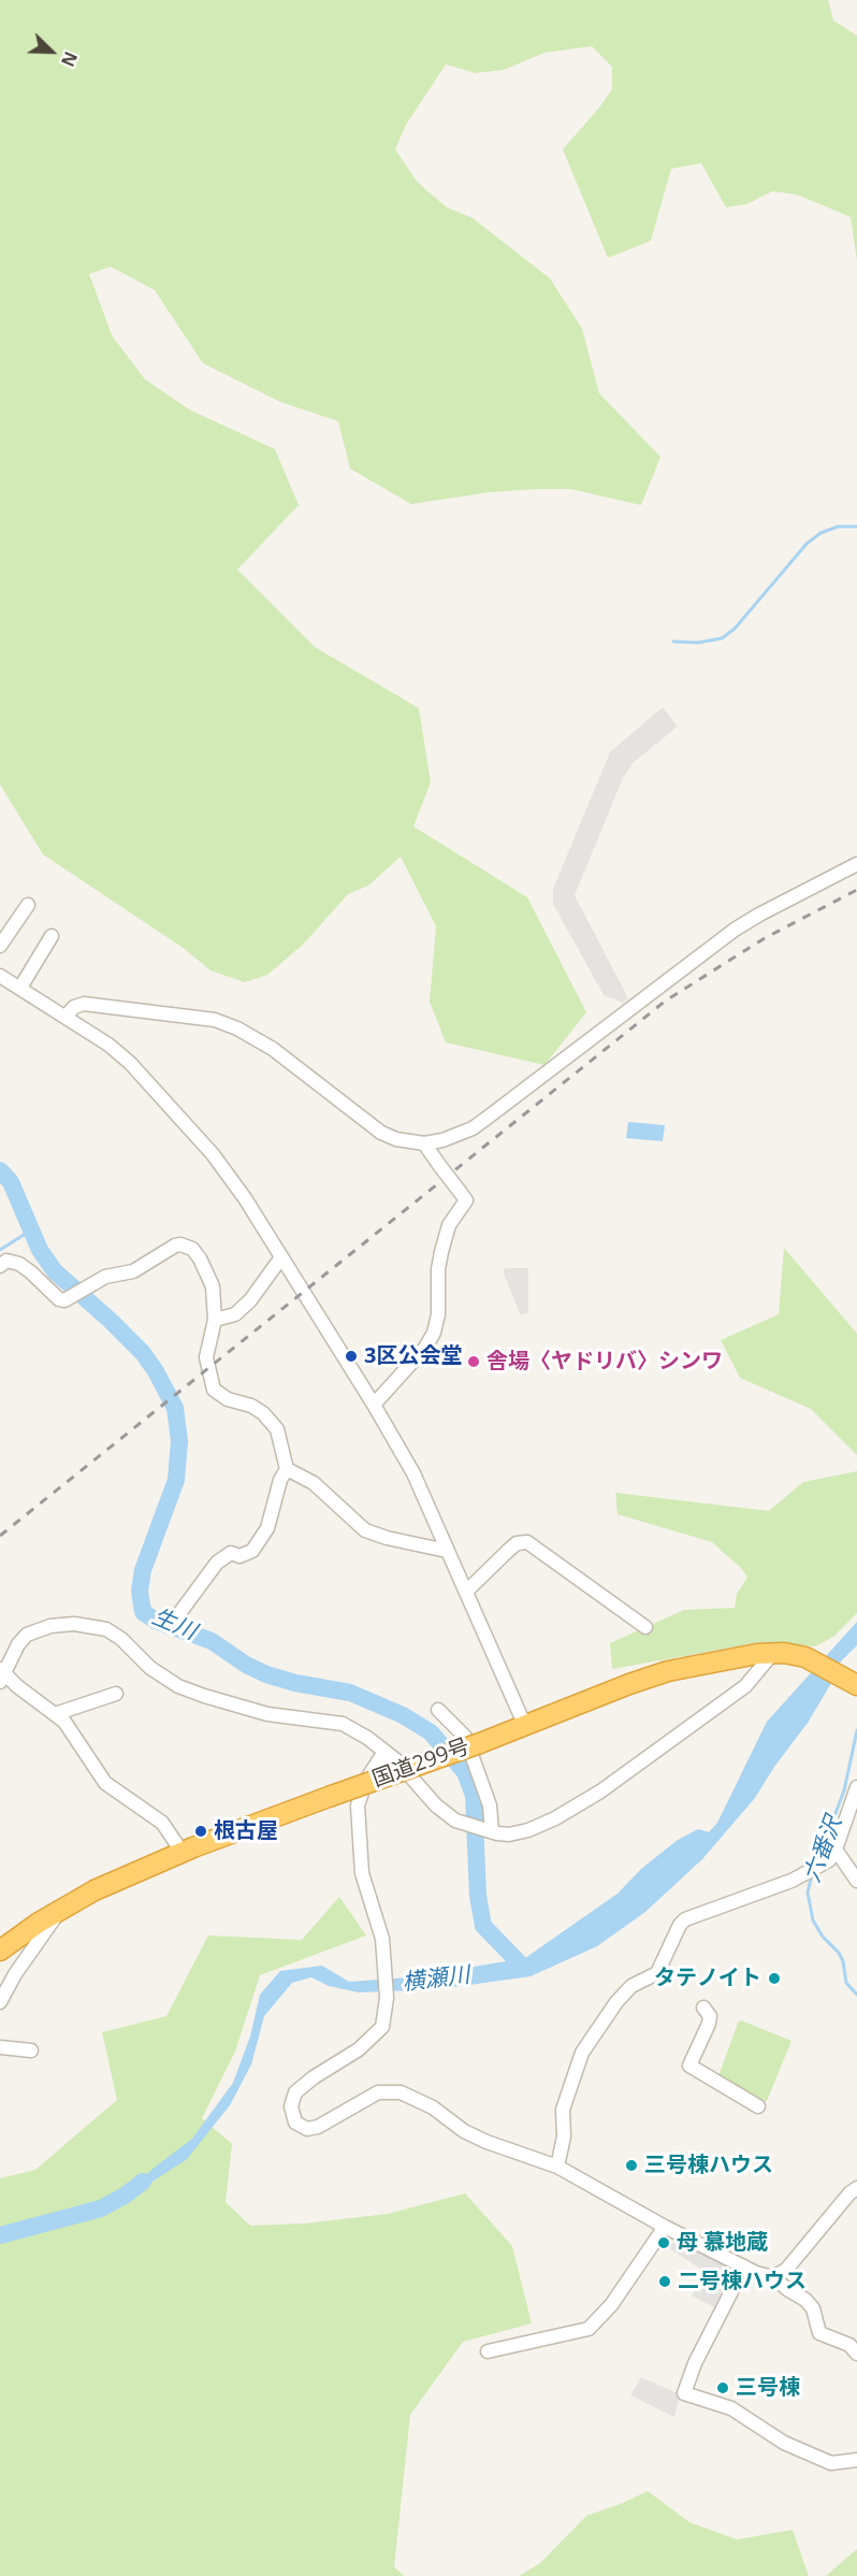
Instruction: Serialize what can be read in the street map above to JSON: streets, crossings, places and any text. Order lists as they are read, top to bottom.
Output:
{
  "streets": {
    "highway": ["国道299号"]
  },
  "water": ["生川", "六番沢", "横瀬川"],
  "places": [
    "3区公会堂",
    "舎場〈ヤドリバ〉シンワ",
    "根古屋",
    "タテノイト",
    "三号棟ハウス",
    "母 慕地蔵",
    "二号棟ハウス",
    "三号棟"
  ],
  "north": "bottom right"
}
